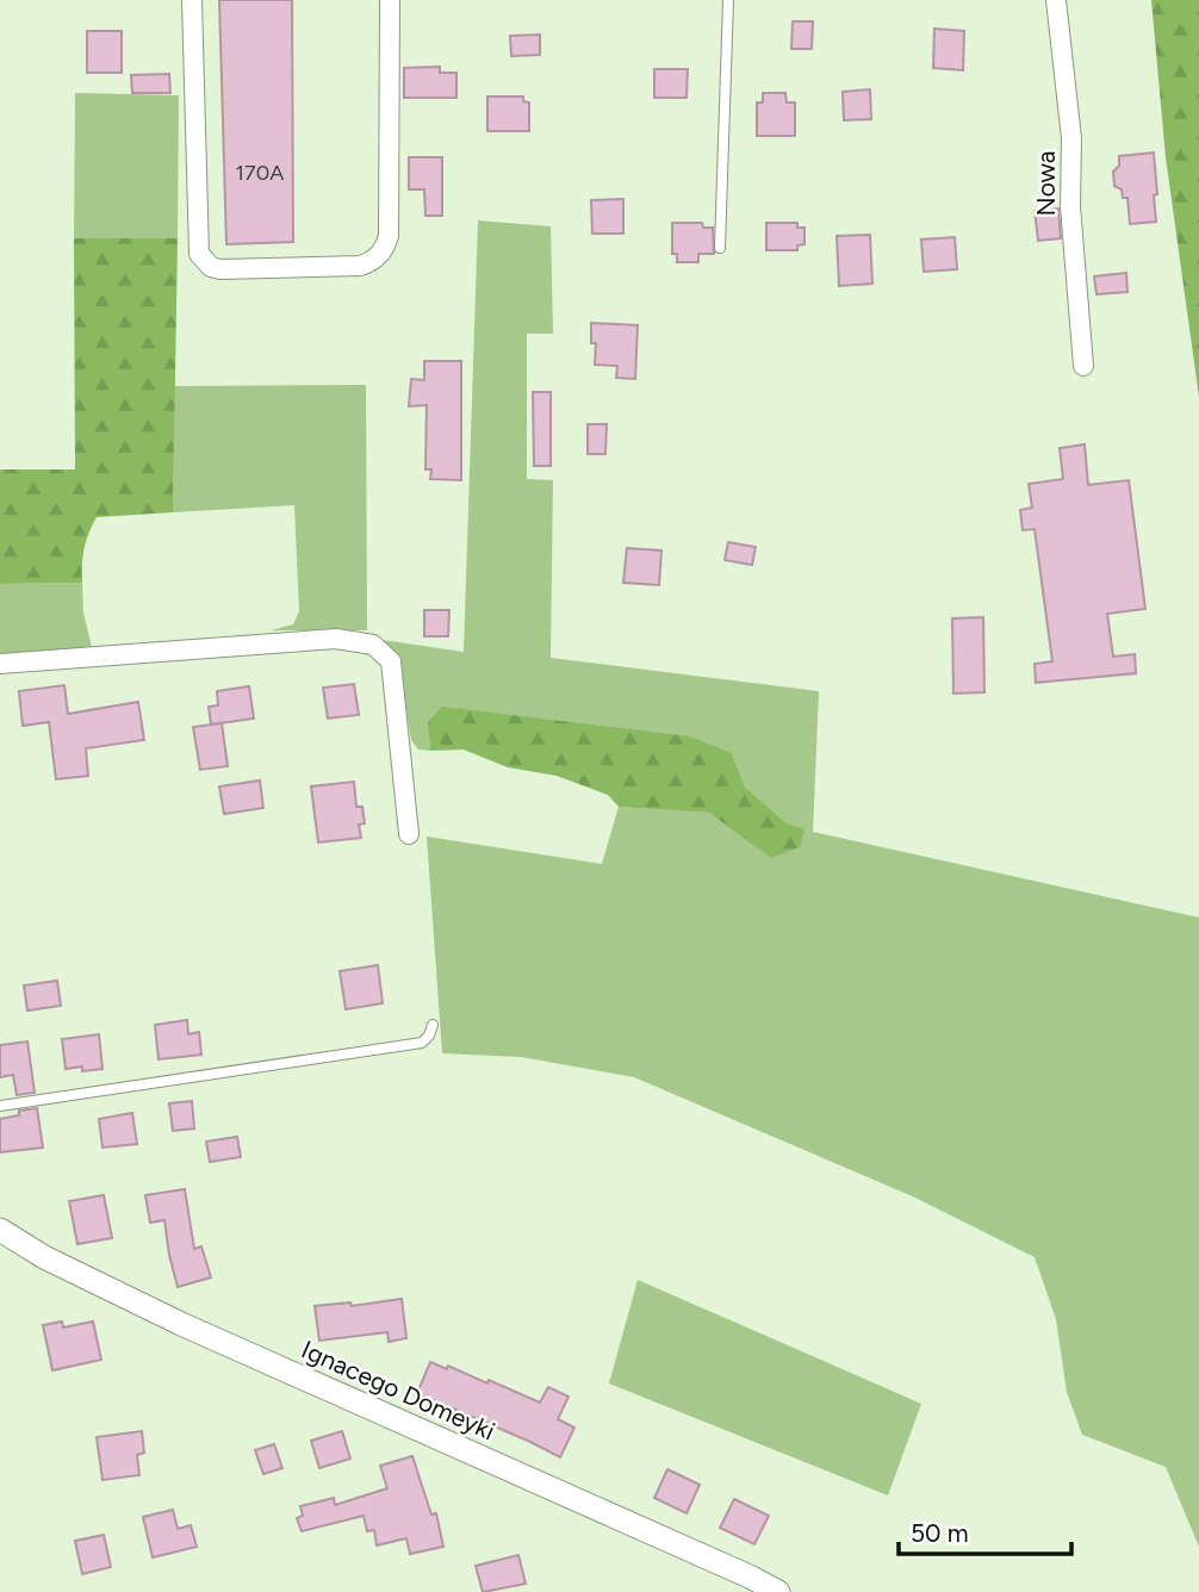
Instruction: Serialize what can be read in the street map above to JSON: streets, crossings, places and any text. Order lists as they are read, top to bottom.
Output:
{
  "streets": {
    "street": ["Nowa", "Ignacego Domeyki"]
  },
  "house_numbers": ["170A"],
  "scale_bar": "50 m"
}
